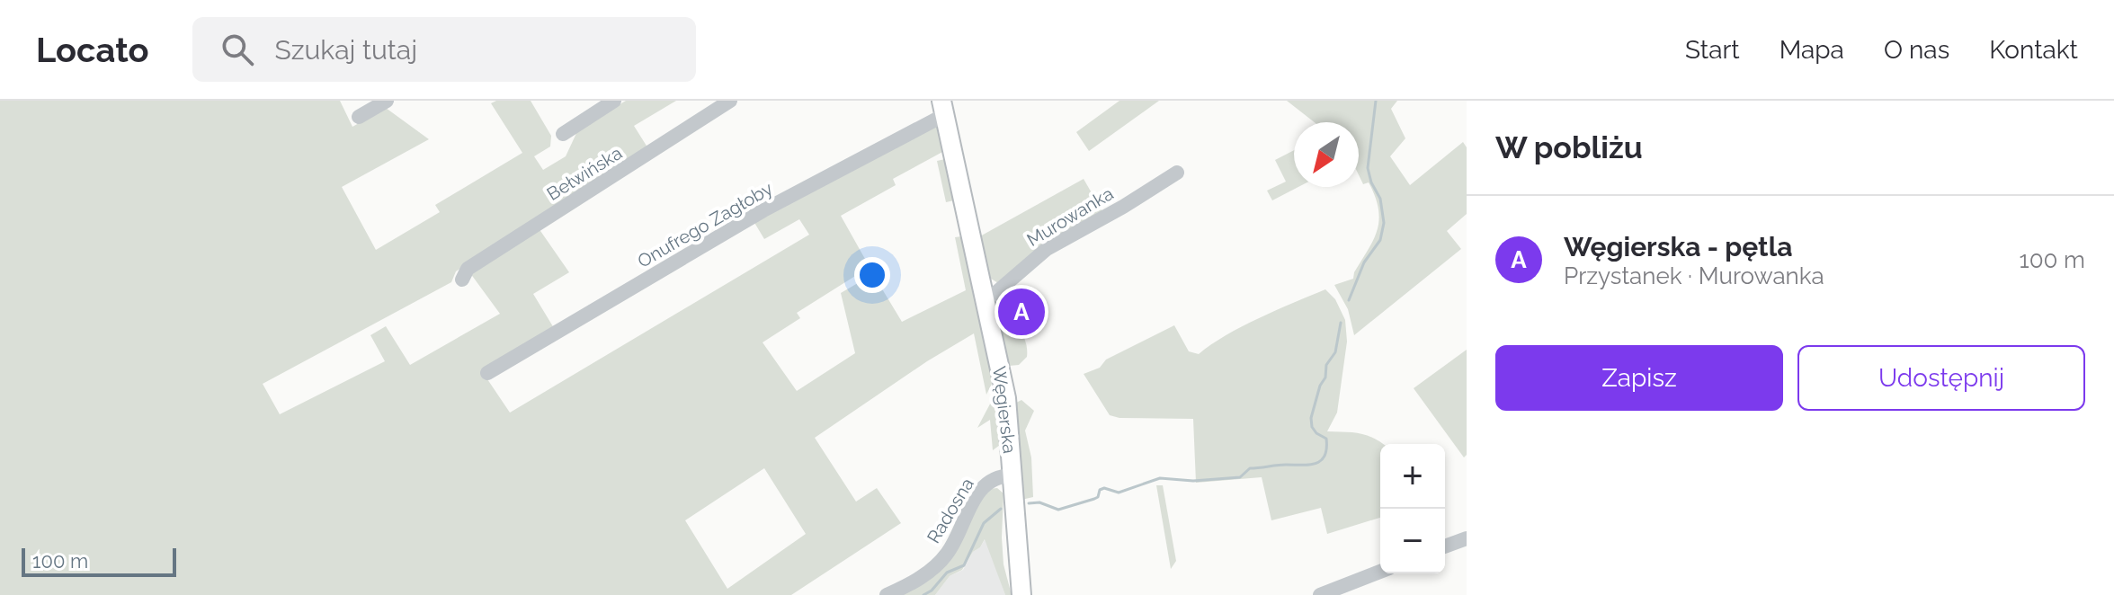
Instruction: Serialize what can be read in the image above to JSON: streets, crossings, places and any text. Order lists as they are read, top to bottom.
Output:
{
  "streets": {
    "main road": ["Węgierska"],
    "street": [
      "Bełwińska",
      "Murowanka",
      "Onufrego Zagłoby",
      "Radosna"
    ]
  },
  "crossings": [
    ["Murowanka", "Węgierska"],
    ["Onufrego Zagłoby", "Węgierska"],
    ["Węgierska", "Radosna"]
  ],
  "scale_bar": "100 m",
  "north": "bottom left",
  "page": {
    "header": "Locato",
    "search": "Szukaj tutaj",
    "nav": [
      "Start",
      "Mapa",
      "O nas",
      "Kontakt"
    ],
    "heading": "W pobliżu",
    "list": [
      {
        "mark": "A",
        "name": "Węgierska - pętla",
        "note": "Przystanek · Murowanka",
        "value": "100 m"
      }
    ],
    "pins": "A",
    "buttons": ["Zapisz", "Udostępnij"],
    "map_buttons": ["+", "−"],
    "scale": "100 m"
  }
}
